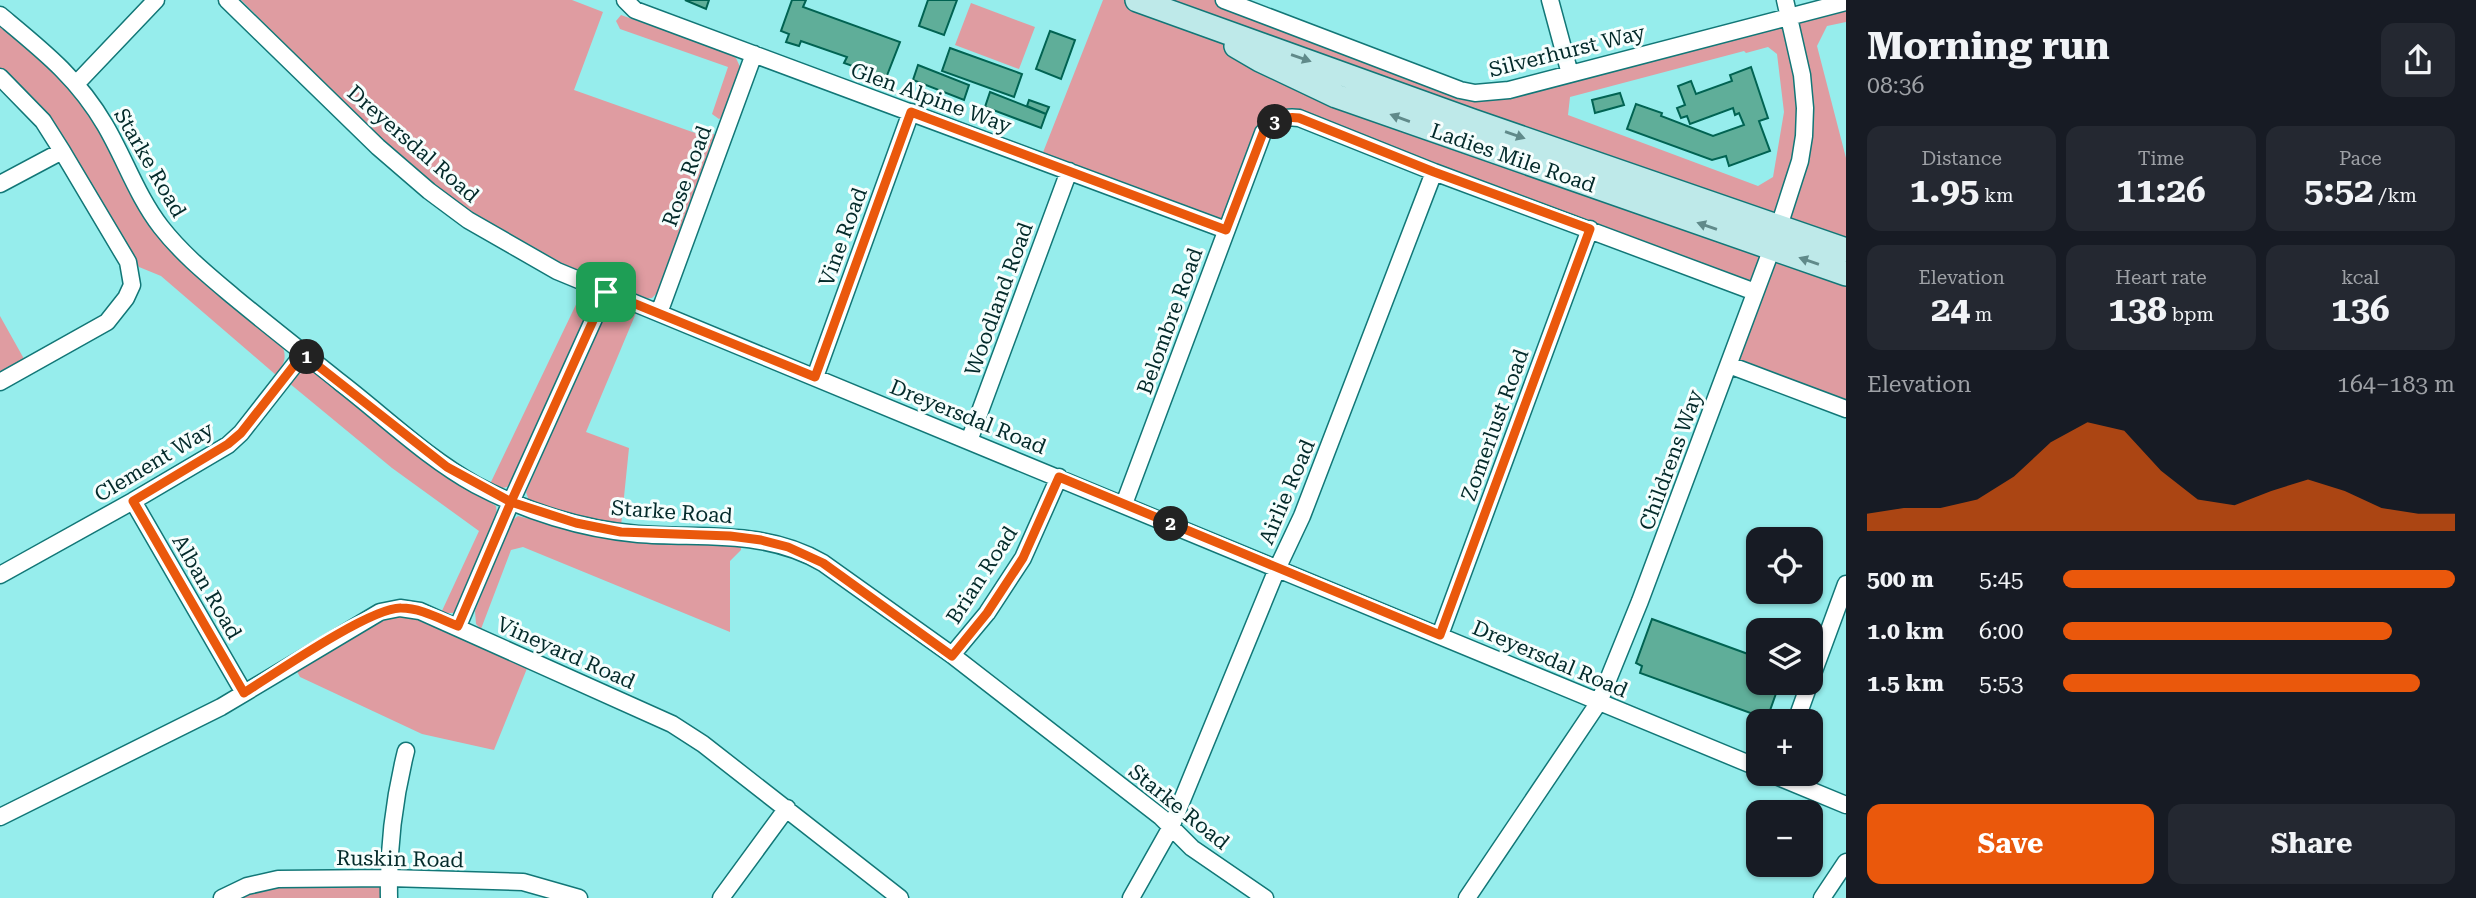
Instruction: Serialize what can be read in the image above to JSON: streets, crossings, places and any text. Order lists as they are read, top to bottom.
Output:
{
  "streets": {
    "main road": ["Ladies Mile Road"],
    "street": [
      "Silverhurst Way",
      "Glen Alpine Way",
      "Dreyersdal Road",
      "Starke Road",
      "Rose Road",
      "Vine Road",
      "Woodland Road",
      "Belombre Road",
      "Zomerlust Road",
      "Childrens Way",
      "Clement Way",
      "Airlie Road",
      "Brian Road",
      "Alban Road",
      "Vineyard Road",
      "Ruskin Road"
    ]
  },
  "crossings": [
    ["Silverhurst Way", "Childrens Way"],
    ["Glen Alpine Way", "Rose Road"],
    ["Glen Alpine Way", "Vine Road"],
    ["Glen Alpine Way", "Woodland Road"],
    ["Glen Alpine Way", "Belombre Road"],
    ["Dreyersdal Road", "Rose Road"],
    ["Dreyersdal Road", "Vine Road"],
    ["Dreyersdal Road", "Woodland Road"],
    ["Dreyersdal Road", "Belombre Road"],
    ["Dreyersdal Road", "Zomerlust Road"],
    ["Dreyersdal Road", "Childrens Way"],
    ["Dreyersdal Road", "Airlie Road"],
    ["Dreyersdal Road", "Brian Road"],
    ["Ladies Mile Road", "Childrens Way"],
    ["Starke Road", "Clement Way"],
    ["Starke Road", "Airlie Road"],
    ["Starke Road", "Brian Road"],
    ["Belombre Road", "Airlie Road"],
    ["Clement Way", "Alban Road"],
    ["Alban Road", "Vineyard Road"]
  ],
  "page": {
    "heading": ["Morning run", "08:36"],
    "pins": ["3", "1", "2"],
    "stats": [
      ["Distance", "1.95 km"],
      ["Time", "11:26"],
      ["Pace", "5:52 /km"],
      ["Elevation", "24 m"],
      ["Heart rate", "138 bpm"],
      ["kcal", "136"]
    ],
    "chart": ["Elevation", "164–183 m"],
    "map_buttons": ["+", "−"],
    "list": [
      {
        "name": "500 m",
        "note": "5:45"
      },
      {
        "name": "1.0 km",
        "note": "6:00"
      },
      {
        "name": "1.5 km",
        "note": "5:53"
      }
    ],
    "buttons": ["Save", "Share"]
  }
}
